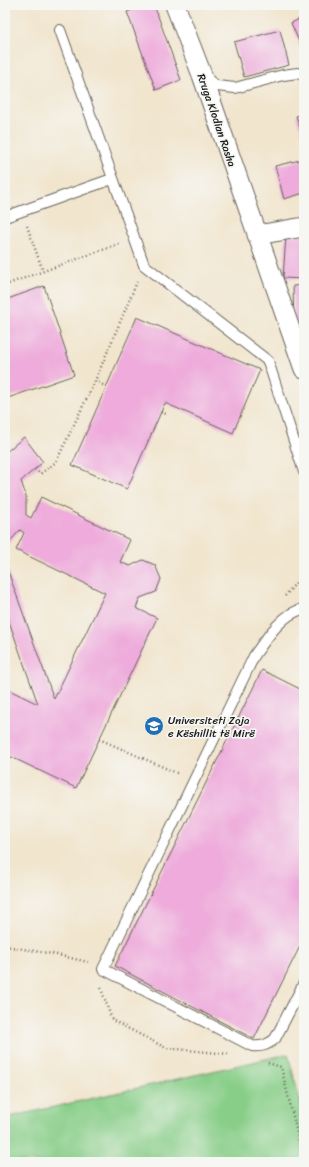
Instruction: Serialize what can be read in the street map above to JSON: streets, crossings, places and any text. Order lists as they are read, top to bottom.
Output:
{
  "streets": {
    "street": ["Rruga Klodian Rasha"]
  },
  "places": {
    "school or university": ["Universiteti Zoja e Këshillit të Mirë"]
  }
}
